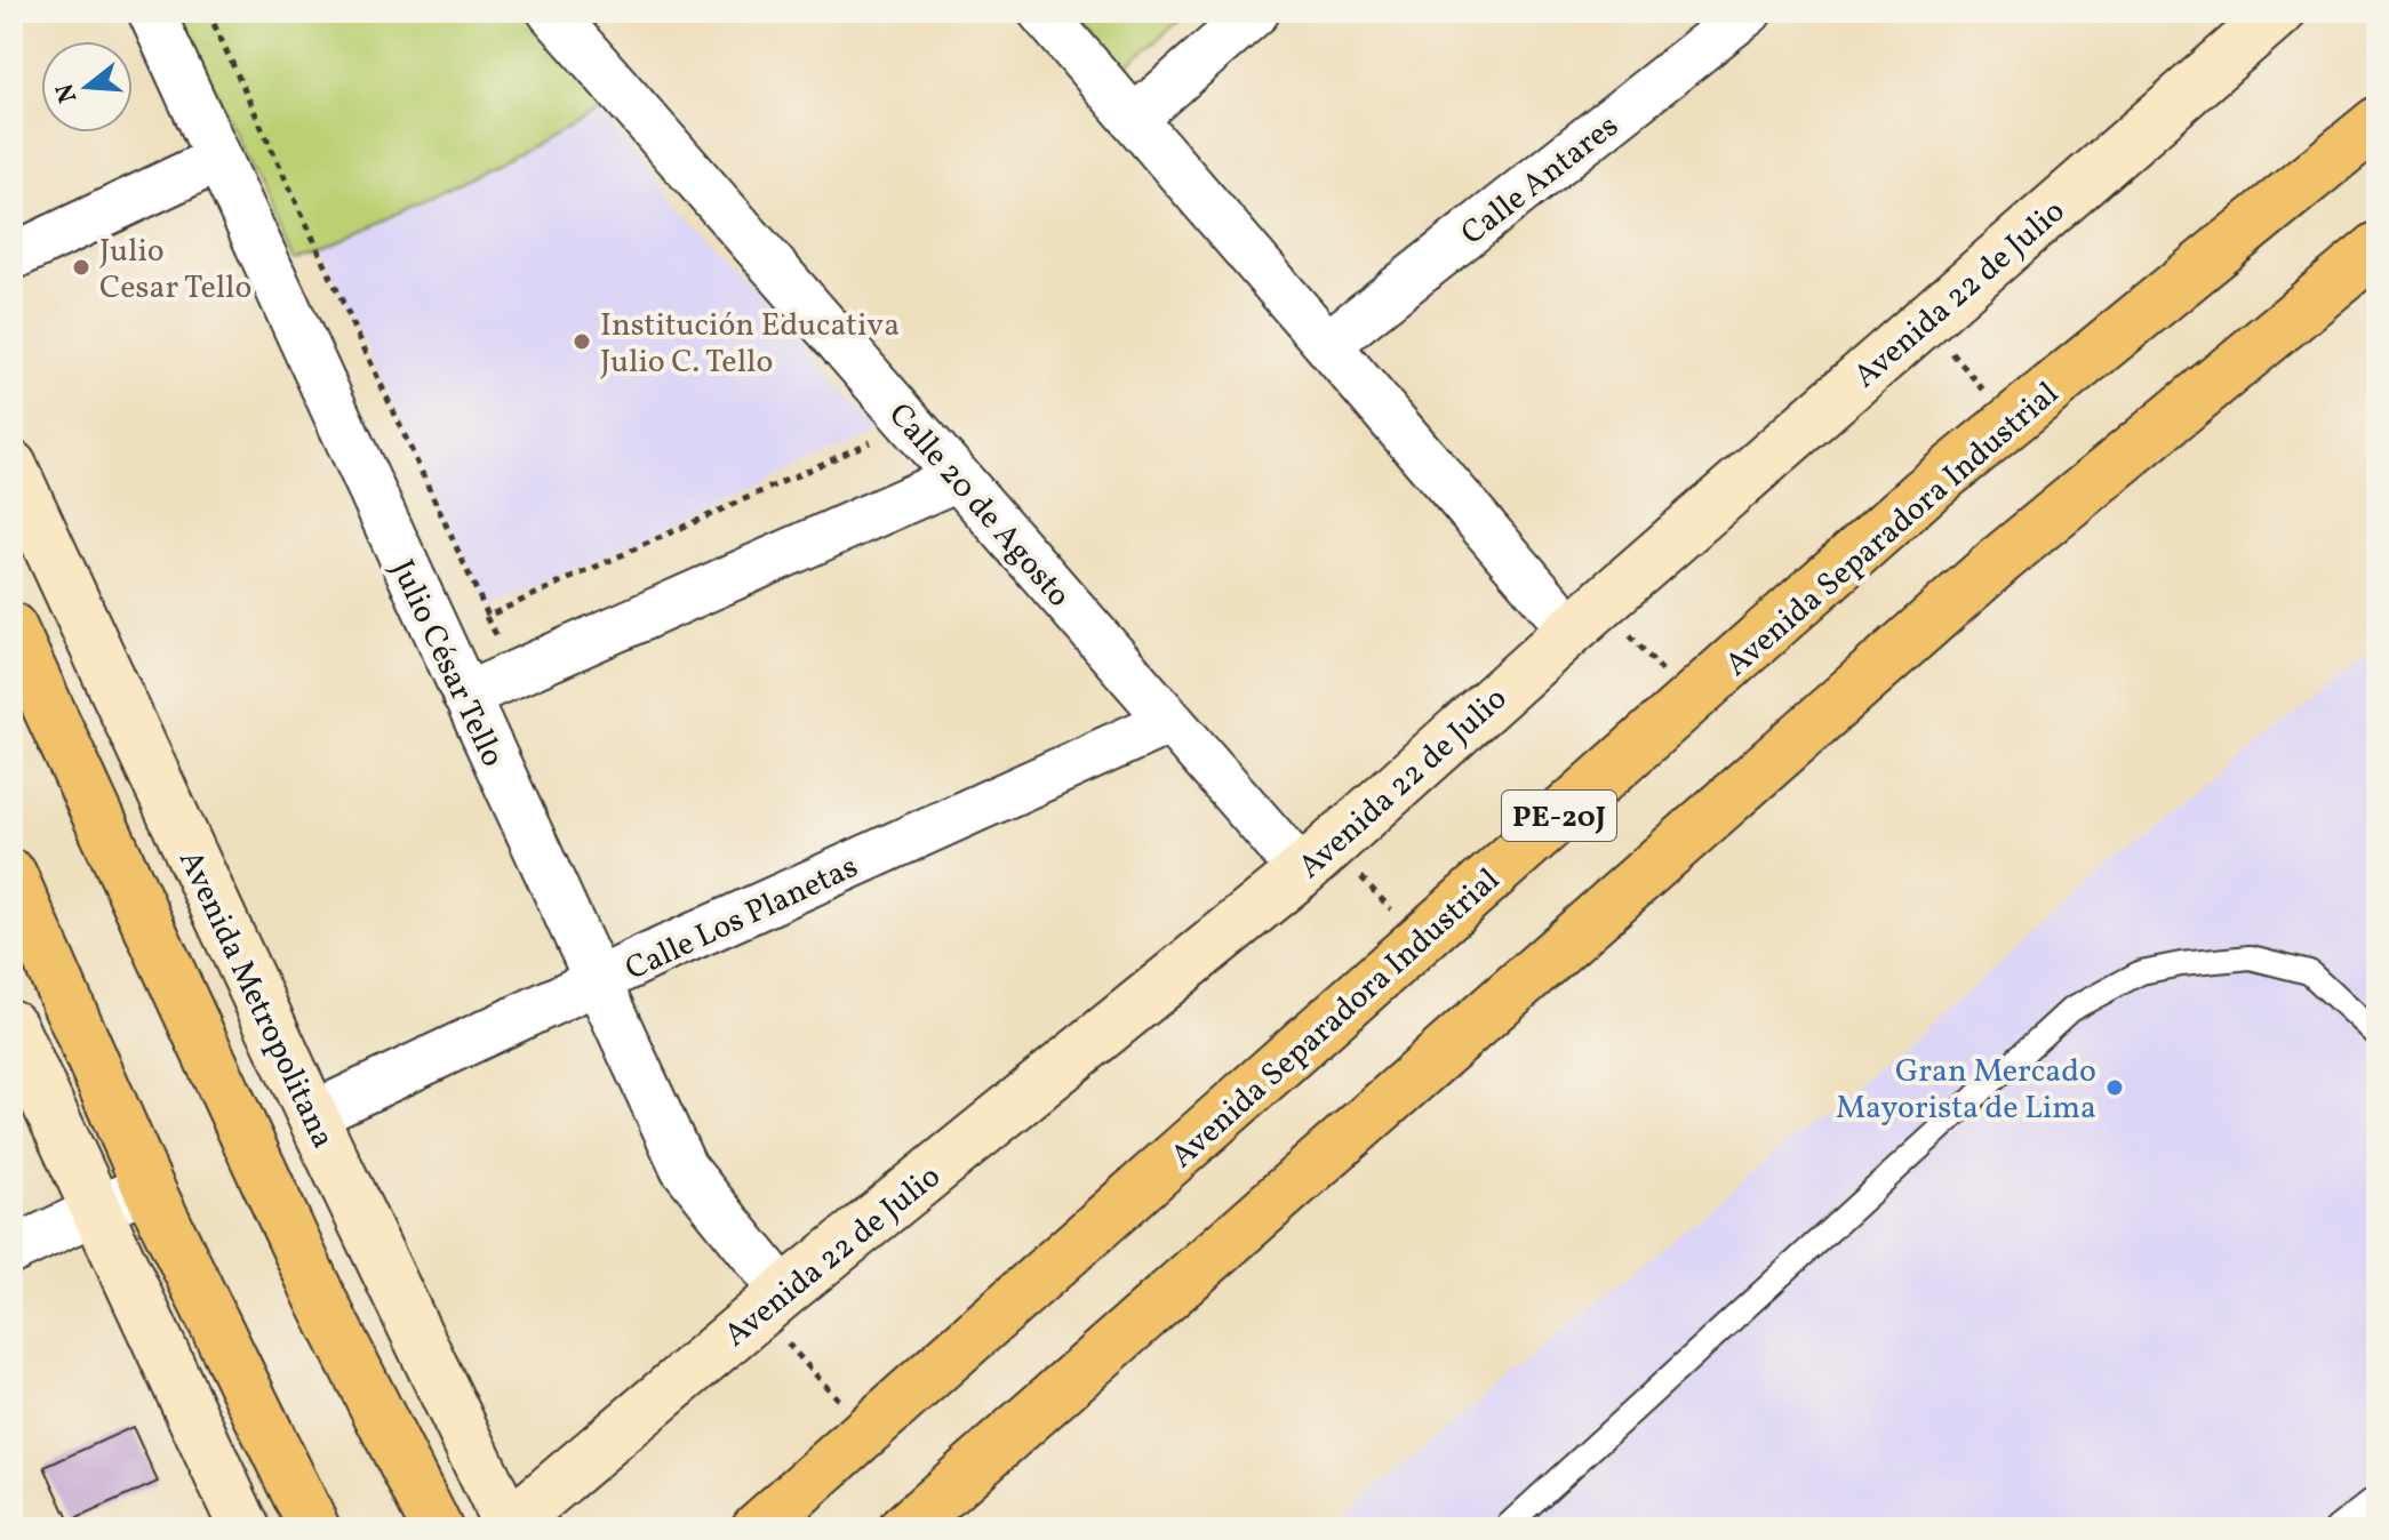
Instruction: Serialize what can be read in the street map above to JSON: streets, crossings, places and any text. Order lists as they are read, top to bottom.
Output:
{
  "streets": {
    "main road": ["Avenida Separadora Industrial", "PE-20J"],
    "street": [
      "Calle Antares",
      "Avenida 22 de Julio",
      "Calle 20 de Agosto",
      "Julio César Tello",
      "Calle Los Planetas",
      "Avenida Metropolitana"
    ]
  },
  "crossings": [
    ["Avenida 22 de Julio", "Calle 20 de Agosto"],
    ["Avenida 22 de Julio", "Julio César Tello"],
    ["Avenida 22 de Julio", "Avenida Metropolitana"],
    ["Calle 20 de Agosto", "Calle Los Planetas"],
    ["Julio César Tello", "Calle Los Planetas"],
    ["Calle Los Planetas", "Avenida Metropolitana"]
  ],
  "places": ["Julio Cesar Tello", "Institución Educativa Julio C. Tello", "Gran Mercado Mayorista de Lima"],
  "north": "left"
}
